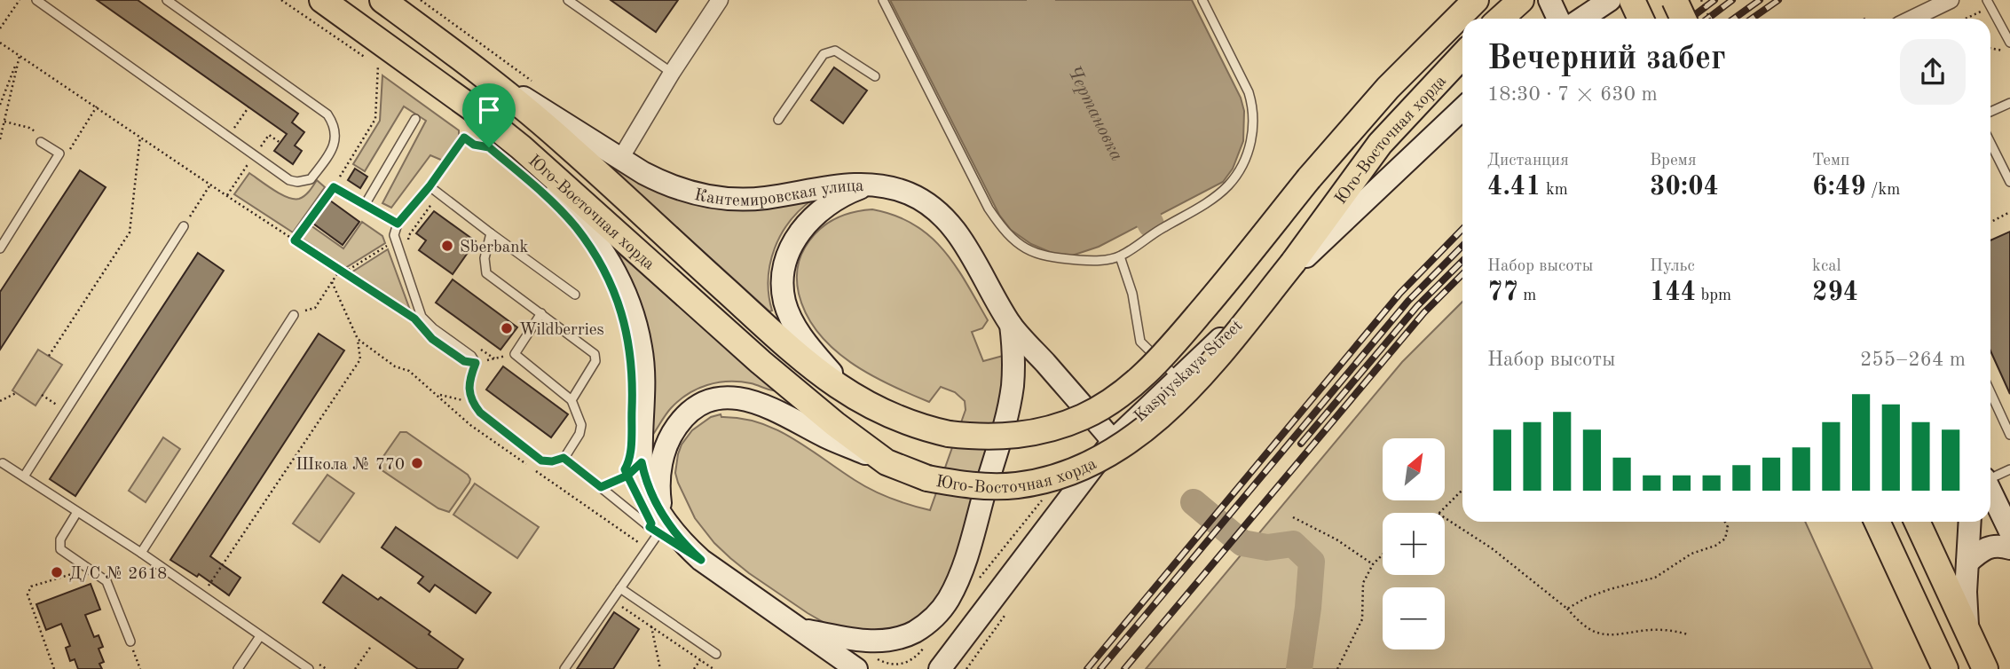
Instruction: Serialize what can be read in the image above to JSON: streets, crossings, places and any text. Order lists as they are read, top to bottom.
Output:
{
  "streets": {
    "main road": ["Юго-Восточная хорда", "Кантемировская улица", "Kaspiyskaya Street"]
  },
  "crossings": [
    ["Юго-Восточная хорда", "Кантемировская улица"],
    ["Кантемировская улица", "Kaspiyskaya Street"]
  ],
  "water": ["Чертановка"],
  "places": [
    "Sberbank",
    "Wildberries",
    "Школа № 770",
    "Д/C № 2618"
  ],
  "north": "top right",
  "page": {
    "heading": ["Вечерний забег", "18:30 · 7 × 630 m"],
    "stats": [
      ["Дистанция", "4.41 km"],
      ["Время", "30:04"],
      ["Темп", "6:49 /km"],
      ["Набор высоты", "77 m"],
      ["Пульс", "144 bpm"],
      ["kcal", "294"]
    ],
    "chart": ["Набор высоты", "255–264 m"],
    "map_buttons": ["+", "−"]
  }
}
